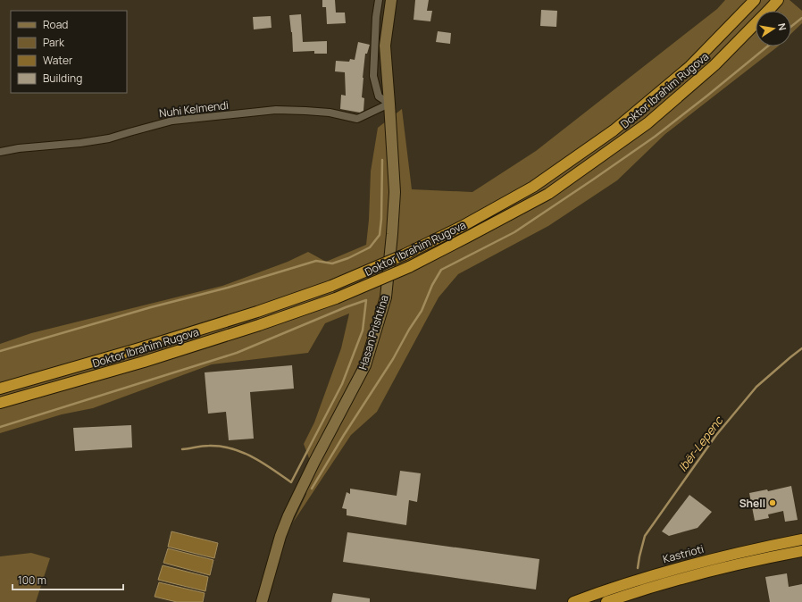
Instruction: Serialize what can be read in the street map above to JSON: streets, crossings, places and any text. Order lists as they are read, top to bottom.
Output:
{
  "streets": {
    "highway": ["Doktor Ibrahim Rugova", "Kastrioti"],
    "main road": ["Hasan Prishtina"],
    "street": ["Nuhi Kelmendi"]
  },
  "crossings": [
    ["Nuhi Kelmendi", "Hasan Prishtina"]
  ],
  "water": ["Ibër-Lepenc"],
  "places": ["Shell"],
  "legend": [
    "Road",
    "Park",
    "Water",
    "Building"
  ],
  "scale_bar": "100 m",
  "north": "right"
}
